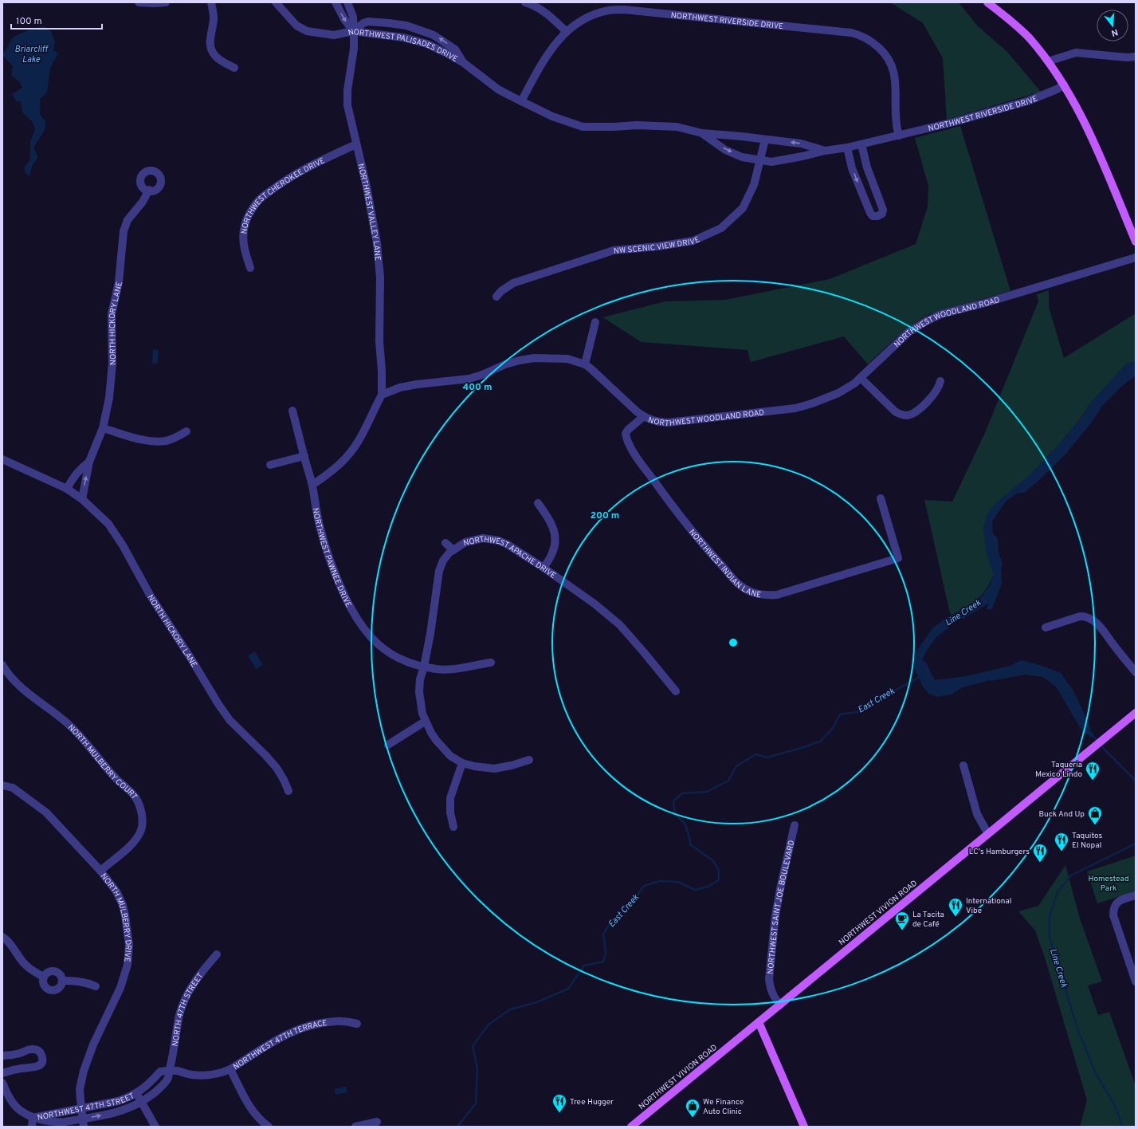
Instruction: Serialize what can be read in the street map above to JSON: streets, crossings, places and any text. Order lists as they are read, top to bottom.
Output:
{
  "streets": {
    "main road": ["NORTHWEST VIVION ROAD"],
    "street": [
      "NORTHWEST RIVERSIDE DRIVE",
      "NORTHWEST PALISADES DRIVE",
      "NORTHWEST CHEROKEE DRIVE",
      "NORTHWEST VALLEY LANE",
      "NW SCENIC VIEW DRIVE",
      "NORTHWEST WOODLAND ROAD",
      "NORTH HICKORY LANE",
      "NORTHWEST PAWNEE DRIVE",
      "NORTHWEST INDIAN LANE",
      "NORTHWEST APACHE DRIVE",
      "NORTH MULBERRY COURT",
      "NORTHWEST SAINT JOE BOULEVARD",
      "NORTH MULBERRY DRIVE",
      "NORTH 47TH STREET",
      "NORTHWEST 47TH TERRACE",
      "NORTHWEST 47TH STREET"
    ]
  },
  "crossings": [
    ["NORTHWEST RIVERSIDE DRIVE", "NORTHWEST PALISADES DRIVE"],
    ["NORTHWEST RIVERSIDE DRIVE", "NW SCENIC VIEW DRIVE"],
    ["NORTHWEST PALISADES DRIVE", "NORTHWEST VALLEY LANE"],
    ["NORTHWEST CHEROKEE DRIVE", "NORTHWEST VALLEY LANE"],
    ["NORTHWEST VALLEY LANE", "NORTHWEST WOODLAND ROAD"],
    ["NORTHWEST WOODLAND ROAD", "NORTHWEST INDIAN LANE"],
    ["NORTHWEST PAWNEE DRIVE", "NORTHWEST APACHE DRIVE"],
    ["NORTH MULBERRY COURT", "NORTH MULBERRY DRIVE"],
    ["NORTHWEST SAINT JOE BOULEVARD", "NORTHWEST VIVION ROAD"],
    ["NORTH MULBERRY DRIVE", "NORTHWEST 47TH STREET"],
    ["NORTH 47TH STREET", "NORTHWEST 47TH TERRACE"],
    ["NORTH 47TH STREET", "NORTHWEST 47TH STREET"],
    ["NORTHWEST 47TH TERRACE", "NORTHWEST 47TH STREET"]
  ],
  "water": ["Briarcliff Lake", "Line Creek", "East Creek"],
  "parks": ["Homestead Park"],
  "places": {
    "restaurant": [
      "Taqueria Mexico Lindo",
      "Taquitos El Nopal",
      "LC's Hamburgers",
      "International Vibe",
      "Tree Hugger"
    ],
    "shop": ["Buck And Up", "We Finance Auto Clinic"],
    "cafe": ["La Tacita de Café"]
  },
  "scale_bar": "100 m",
  "north": "bottom",
  "rings": ["400 m", "200 m"]
}
